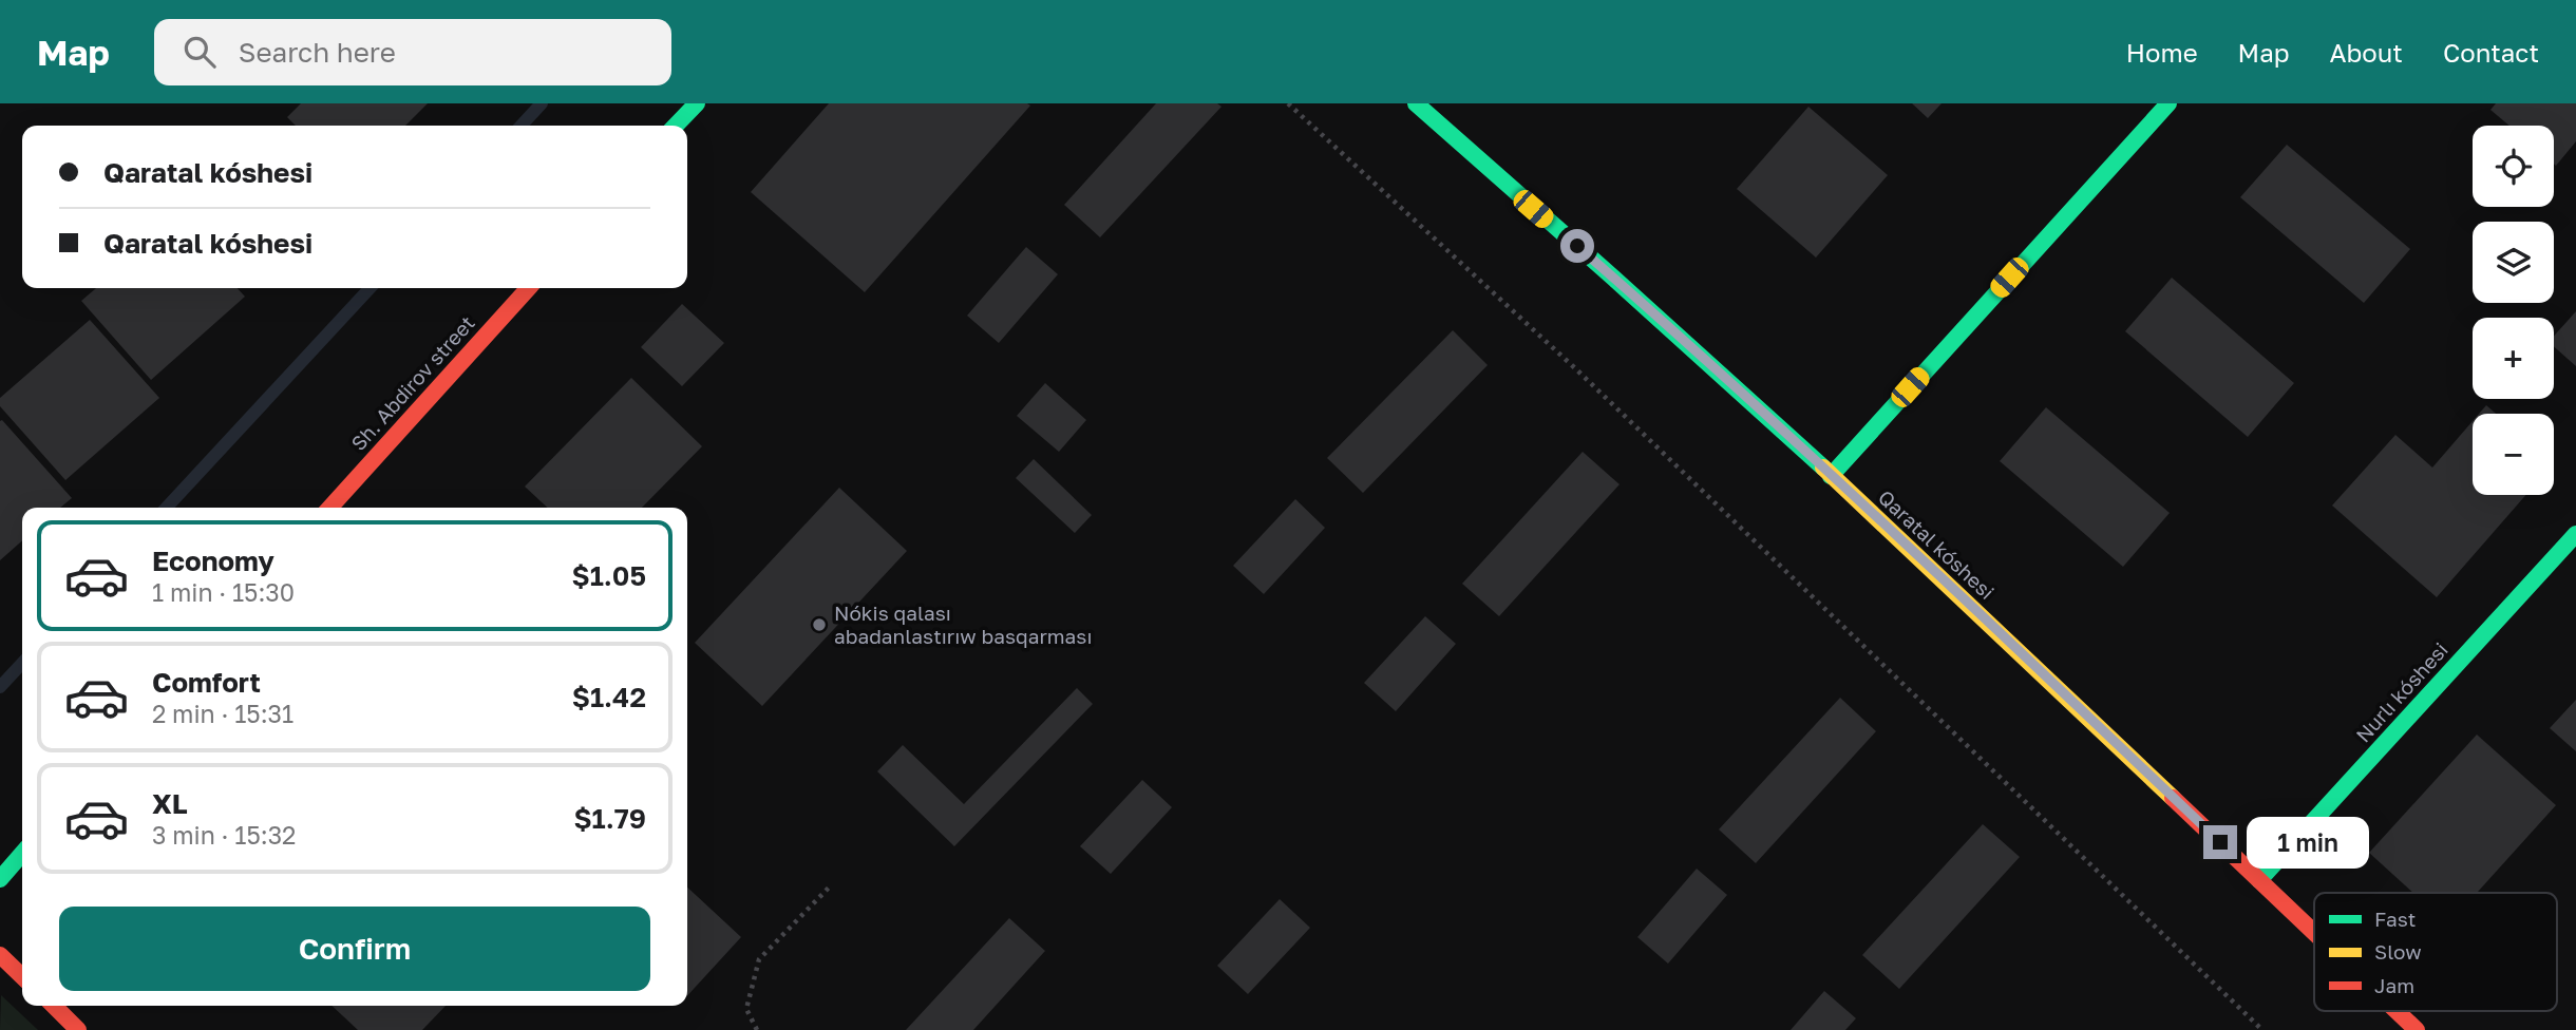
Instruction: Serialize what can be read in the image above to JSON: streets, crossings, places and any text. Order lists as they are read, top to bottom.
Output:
{
  "streets": {
    "street": ["Sh. Abdirov street", "Qaratal kóshesi", "Nurlı kóshesi"]
  },
  "crossings": [
    ["Qaratal kóshesi", "Nurlı kóshesi"]
  ],
  "places": ["Nókis qalası abadanlastırıw basqarması"],
  "legend": ["Fast", "Slow", "Jam"],
  "page": {
    "header": "Map",
    "search": "Search here",
    "nav": [
      "Home",
      "Map",
      "About",
      "Contact"
    ],
    "map_buttons": ["+", "−"],
    "banner": ["Qaratal kóshesi", "Qaratal kóshesi"],
    "list": [
      {
        "name": "Economy",
        "note": "1 min · 15:30",
        "value": "$1.05"
      },
      {
        "name": "Comfort",
        "note": "2 min · 15:31",
        "value": "$1.42"
      },
      {
        "name": "XL",
        "note": "3 min · 15:32",
        "value": "$1.79"
      }
    ],
    "bubble": "1 min",
    "buttons": "Confirm"
  }
}
